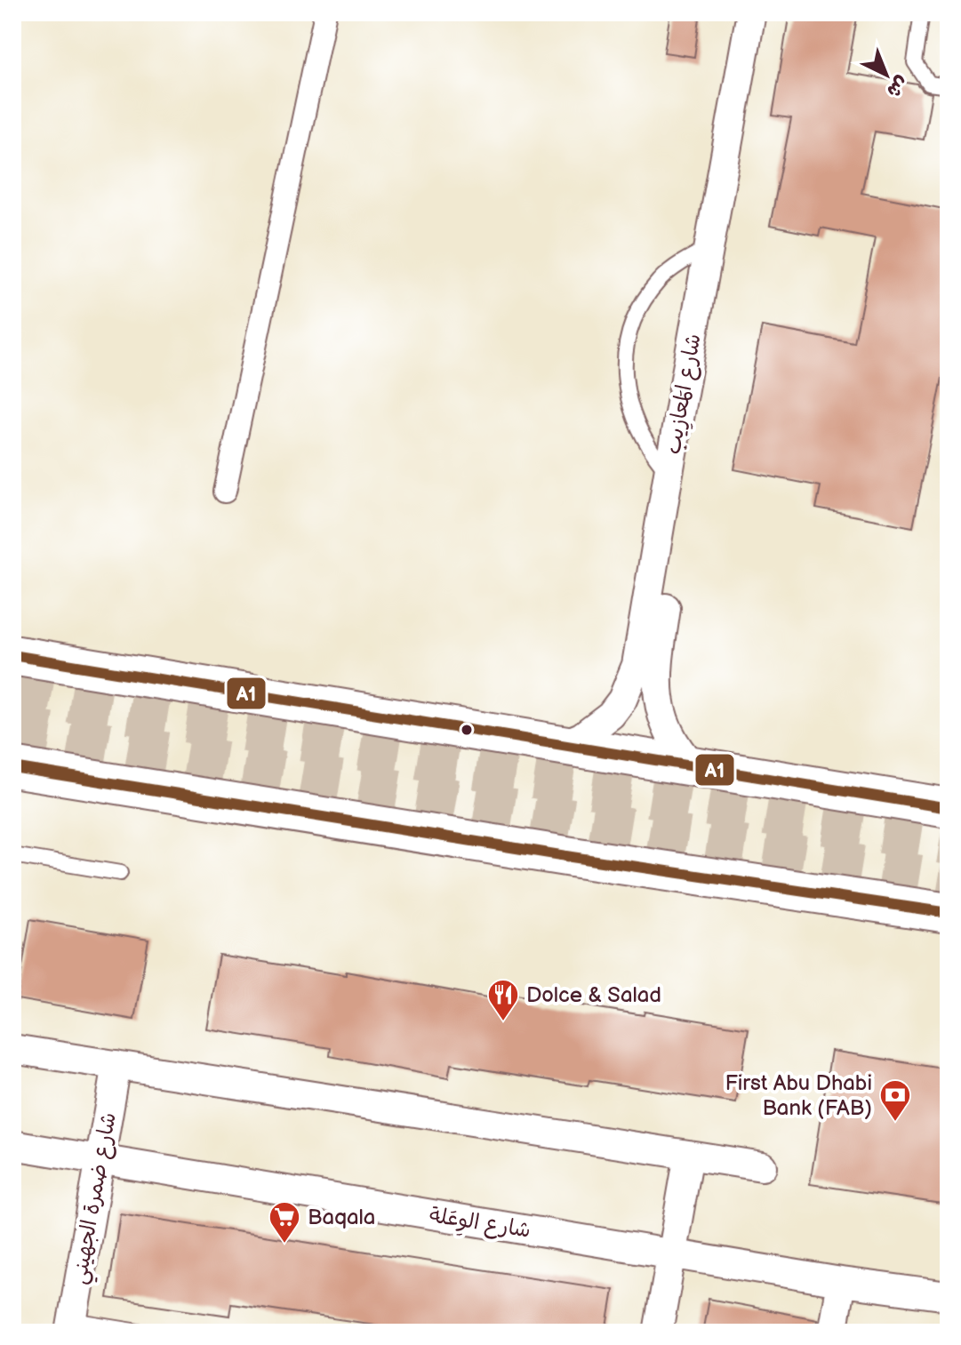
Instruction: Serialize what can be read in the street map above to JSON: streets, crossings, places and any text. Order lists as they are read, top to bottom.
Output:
{
  "streets": {
    "street": ["شارع المَعازِيب", "شارع ضمرة الجهيني", "شارع الوِعَلة"]
  },
  "crossings": [
    ["شارع ضمرة الجهيني", "شارع الوِعَلة"]
  ],
  "places": {
    "restaurant": ["Dolce & Salad"],
    "bank": ["First Abu Dhabi Bank (FAB)"],
    "supermarket": ["Baqala"]
  },
  "lines": ["transit line A1"],
  "north": "bottom right"
}
